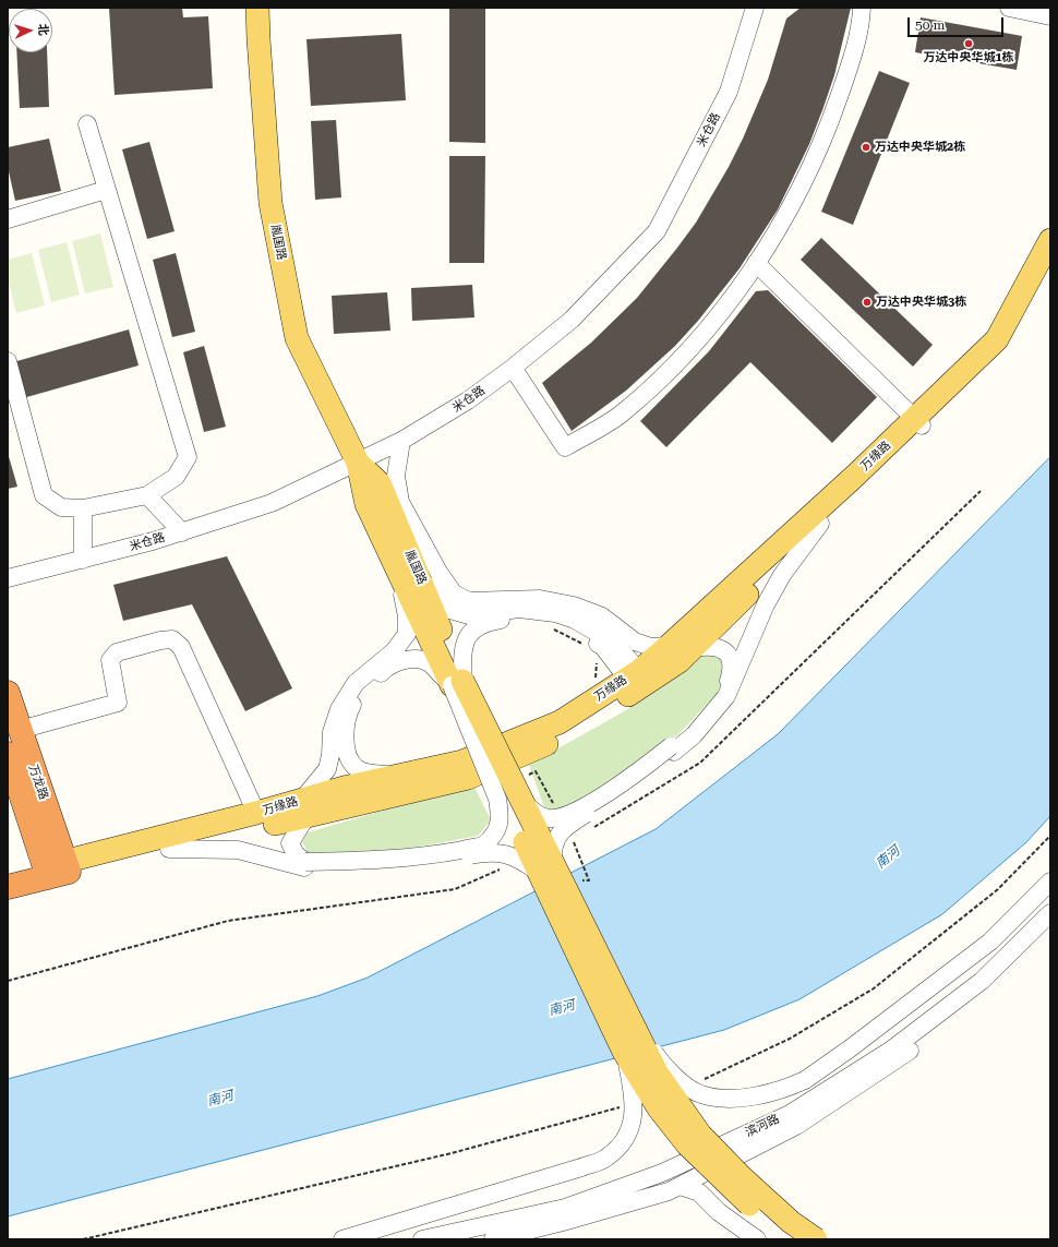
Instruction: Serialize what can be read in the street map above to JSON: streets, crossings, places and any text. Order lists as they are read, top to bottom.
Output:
{
  "streets": {
    "highway": ["万缘路", "万龙路"],
    "main road": ["胤国路"],
    "street": ["米仓路", "滨河路"]
  },
  "crossings": [
    ["米仓路", "胤国路"],
    ["万缘路", "万龙路"]
  ],
  "water": ["南河"],
  "places": ["万达中央华城1栋", "万达中央华城2栋", "万达中央华城3栋"],
  "scale_bar": "50 m",
  "north": "right"
}
